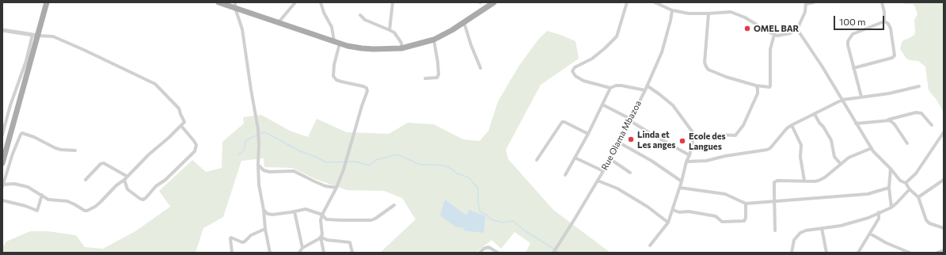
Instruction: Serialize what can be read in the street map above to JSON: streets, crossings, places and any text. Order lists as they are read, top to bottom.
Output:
{
  "streets": {
    "street": ["Rue Olama Mbazoa"]
  },
  "places": ["OMEL BAR", "Linda et Les anges", "Ecole des Langues"],
  "scale_bar": "100 m"
}
